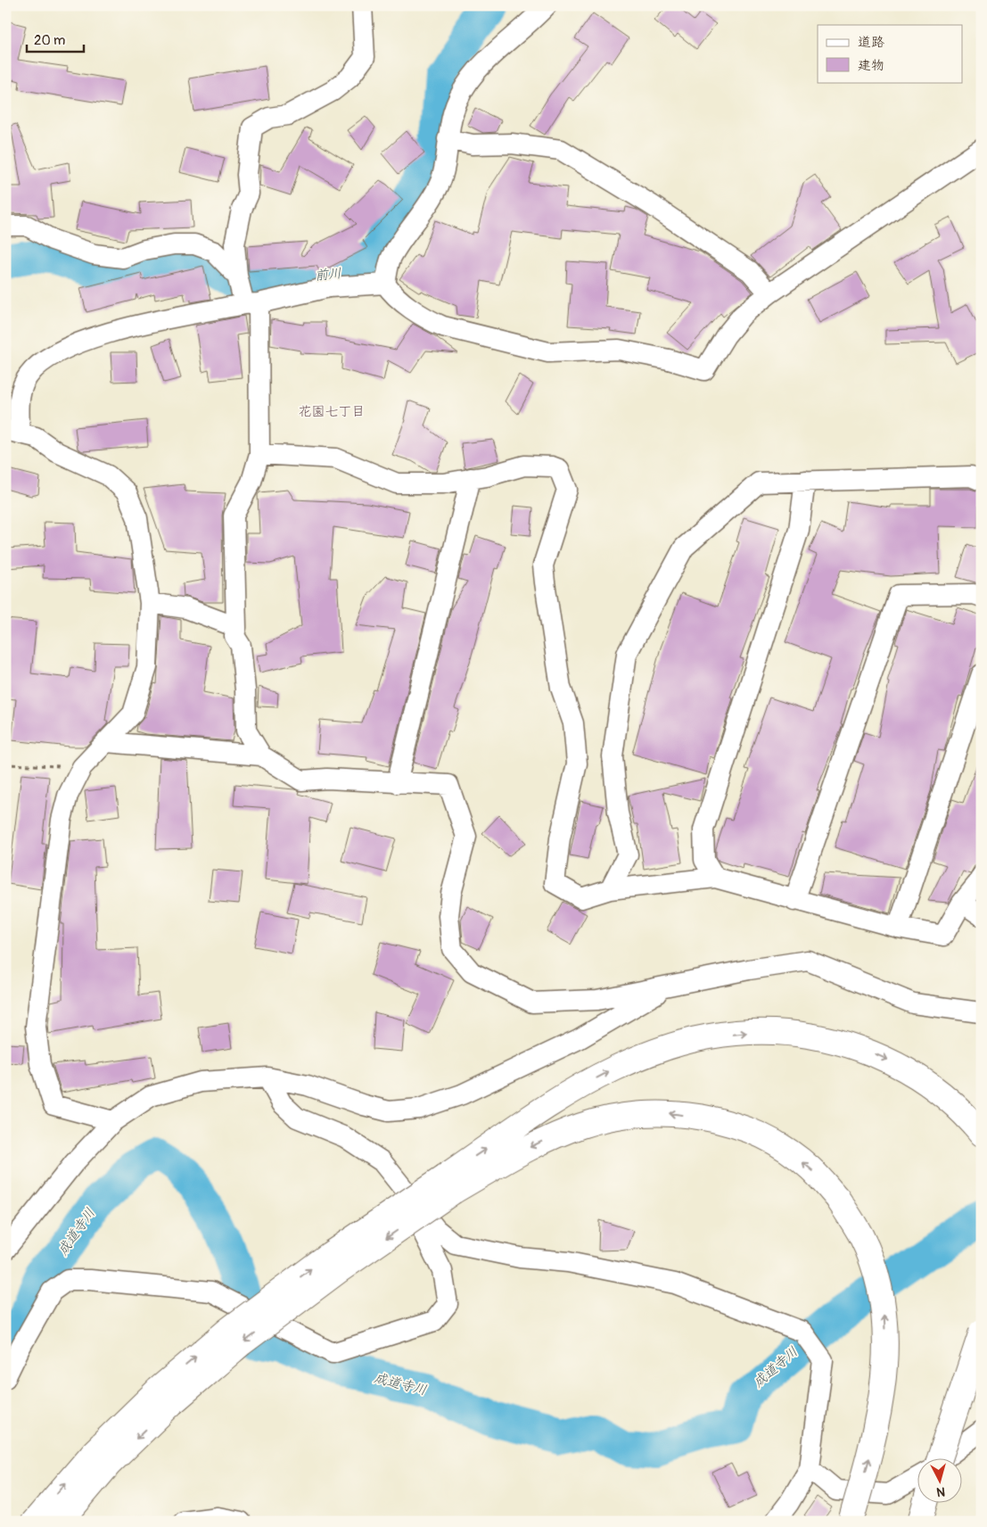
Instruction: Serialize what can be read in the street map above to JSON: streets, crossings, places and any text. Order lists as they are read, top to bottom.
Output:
{
  "districts": ["花園七丁目"],
  "water": ["前川", "成道寺川"],
  "legend": ["道路", "建物"],
  "scale_bar": "20 m",
  "north": "bottom"
}
